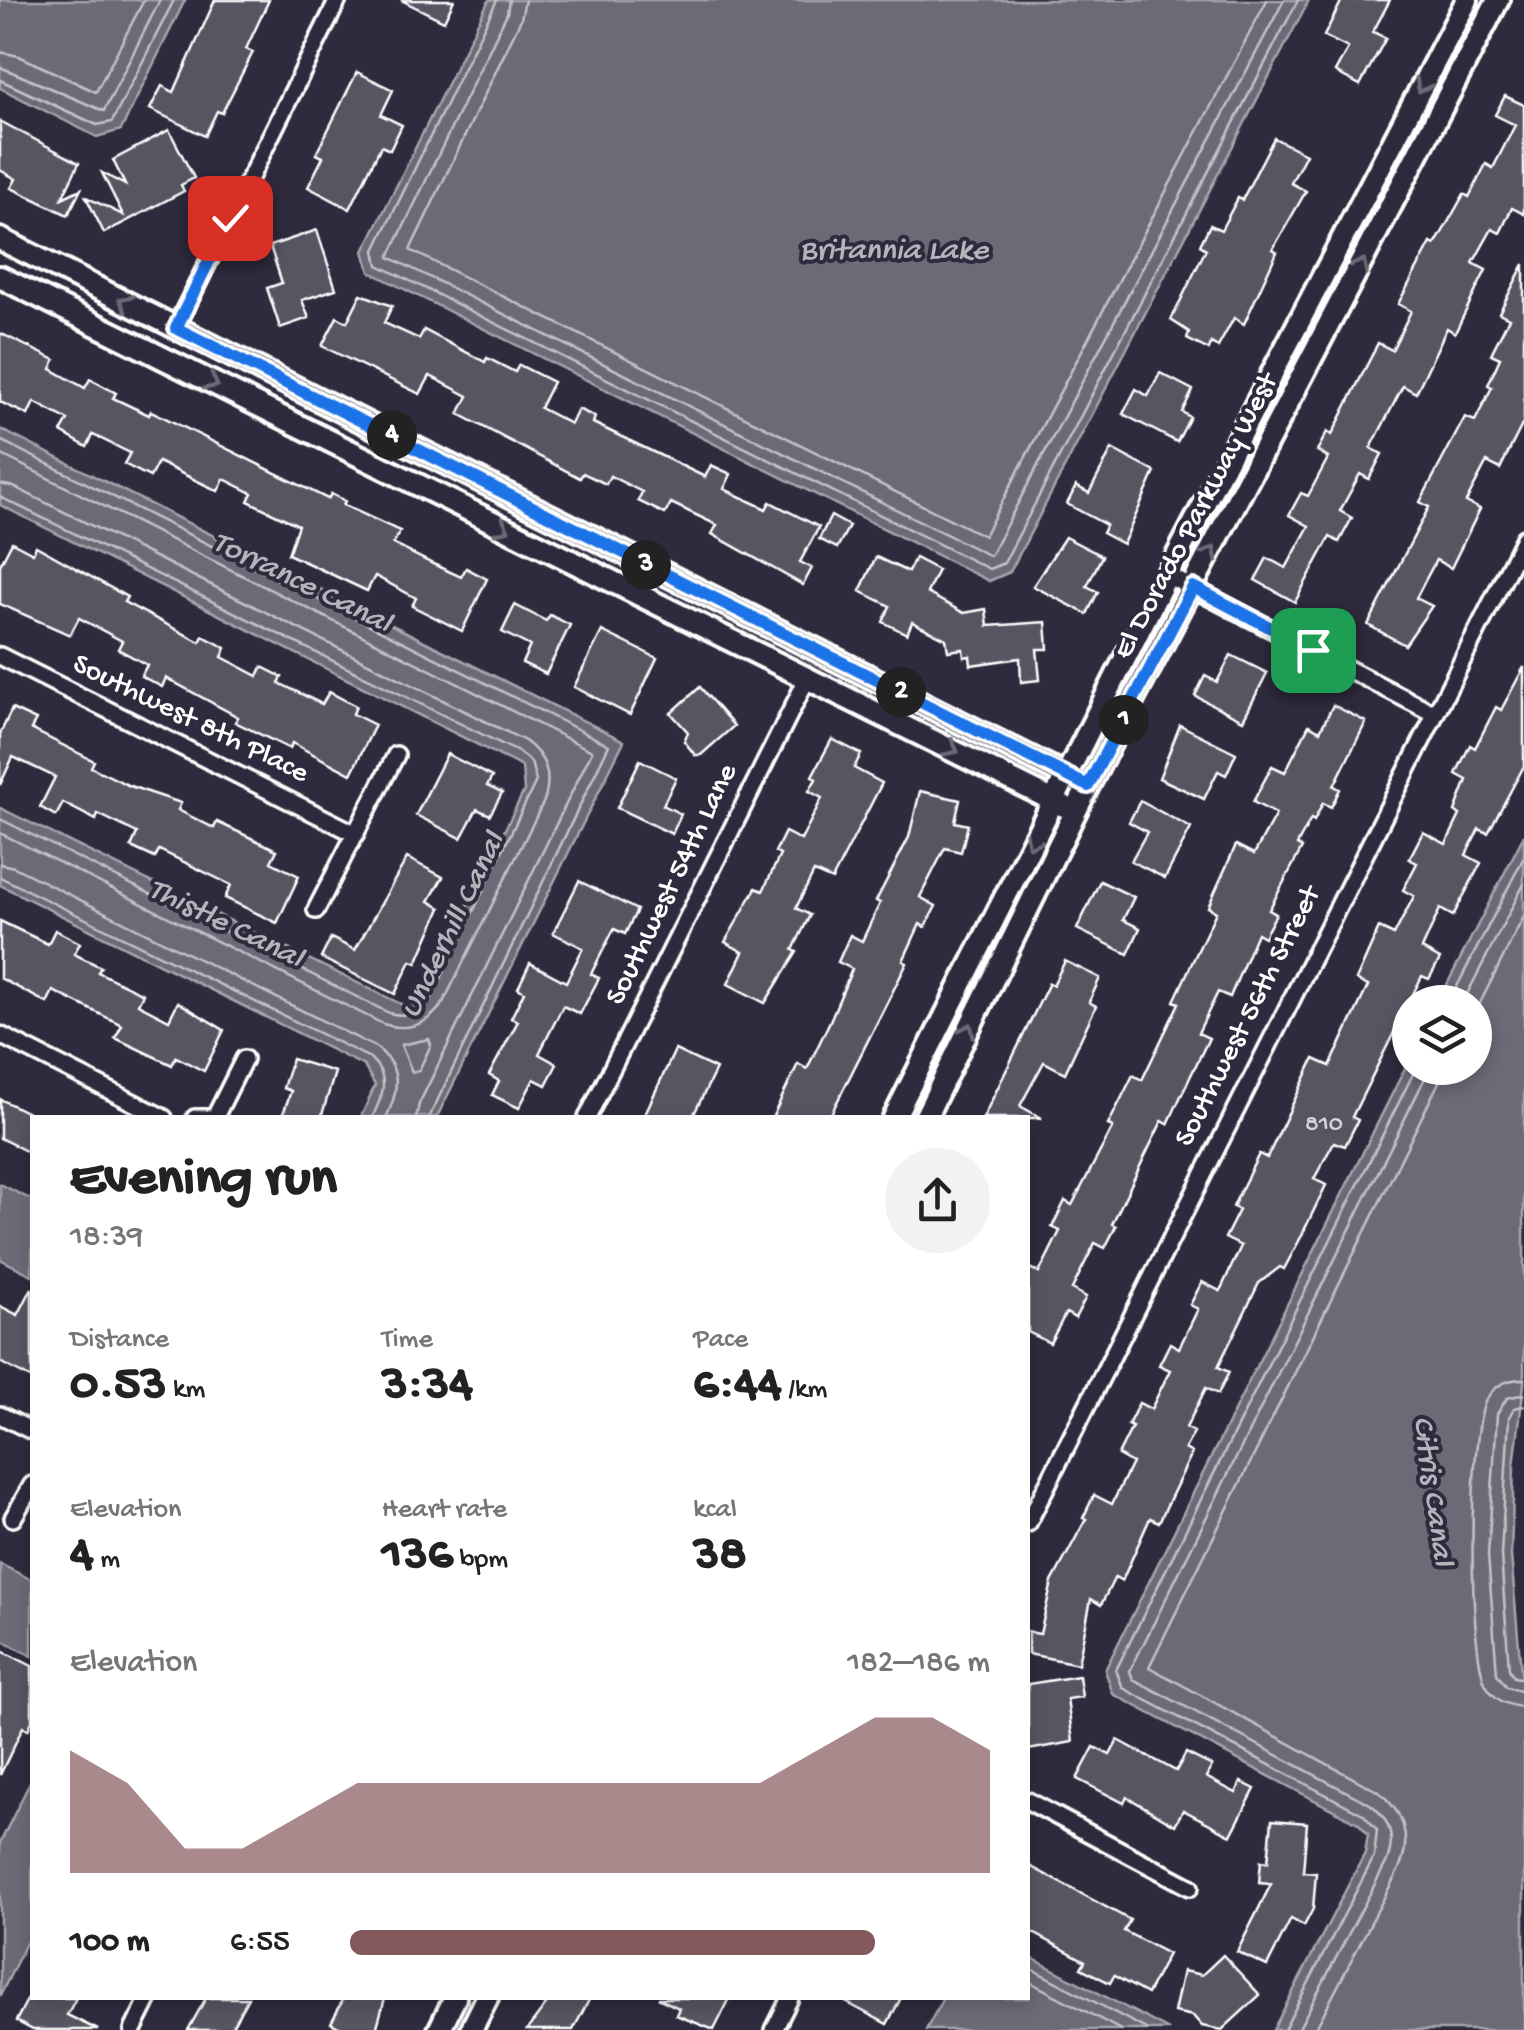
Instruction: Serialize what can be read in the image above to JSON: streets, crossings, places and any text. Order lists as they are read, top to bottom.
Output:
{
  "streets": {
    "street": [
      "El Dorado Parkway West",
      "Southwest 8th Place",
      "Southwest 54th Lane",
      "Southwest 56th Street"
    ]
  },
  "water": [
    "Britannia Lake",
    "Torrance Canal",
    "Thistle Canal",
    "Underhill Canal",
    "Citris Canal"
  ],
  "house_numbers": ["810"],
  "page": {
    "pins": [
      "4",
      "3",
      "2",
      "1"
    ],
    "heading": ["Evening run", "18:39"],
    "stats": [
      ["Distance", "0.53 km"],
      ["Time", "3:34"],
      ["Pace", "6:44 /km"],
      ["Elevation", "4 m"],
      ["Heart rate", "136 bpm"],
      ["kcal", "38"]
    ],
    "chart": ["Elevation", "182–186 m"],
    "list": [
      {
        "name": "100 m",
        "note": "6:55"
      }
    ]
  }
}
